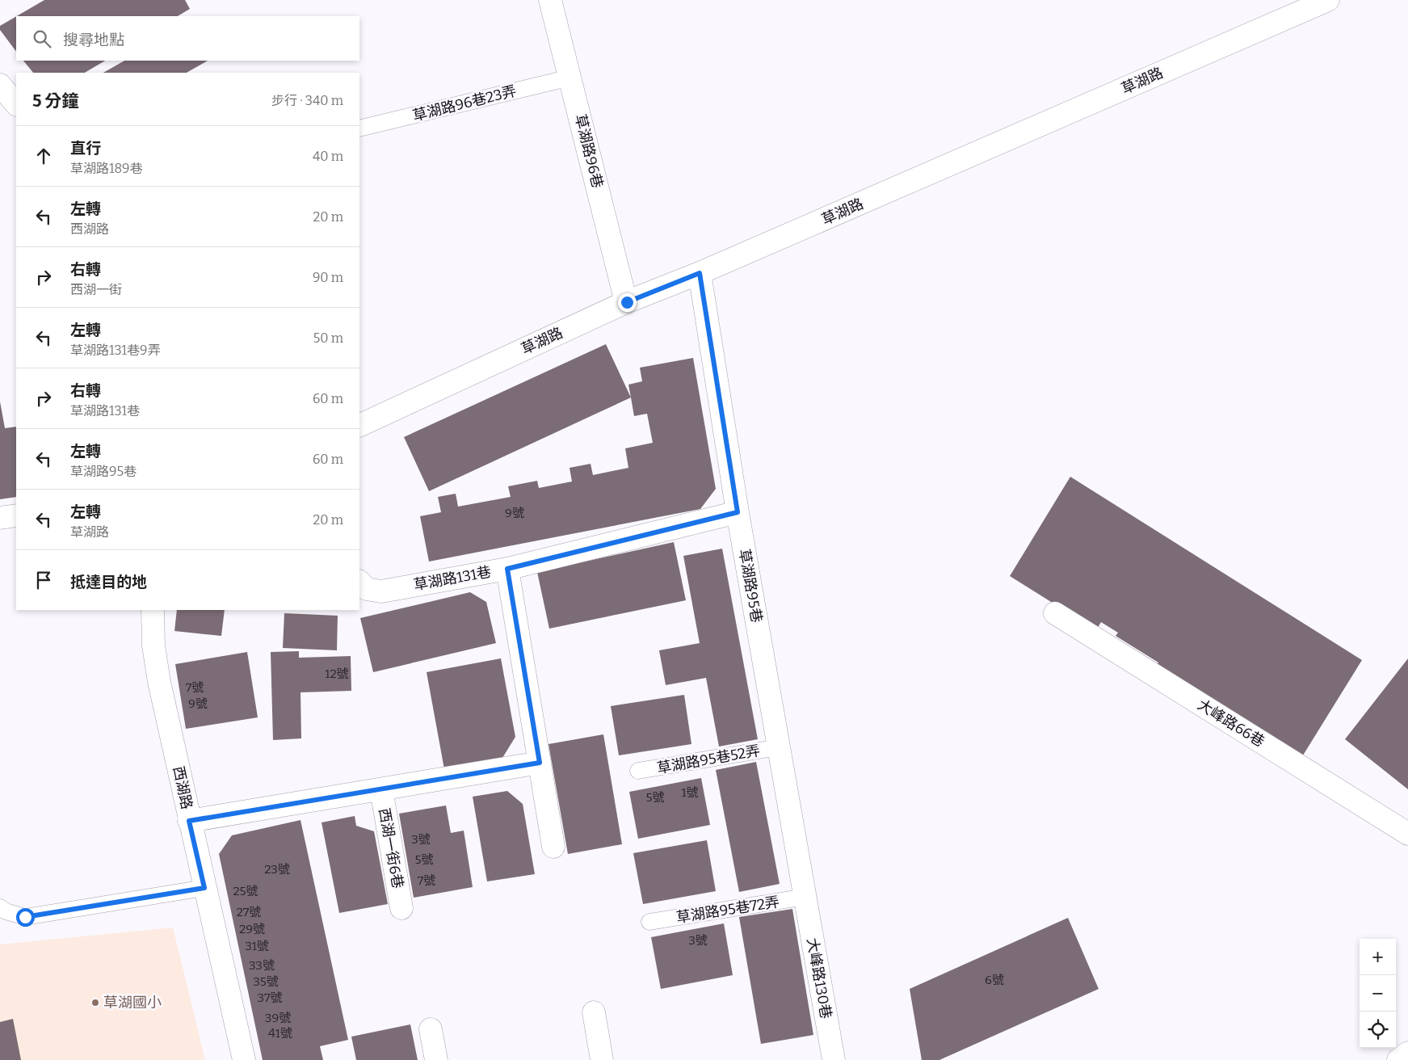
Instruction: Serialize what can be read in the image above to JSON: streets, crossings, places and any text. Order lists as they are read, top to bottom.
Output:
{
  "streets": {
    "street": [
      "草湖路",
      "草湖路96巷",
      "草湖路131巷",
      "草湖路95巷",
      "大峰路66巷",
      "西湖路",
      "西湖一街6巷",
      "大峰路130巷"
    ],
    "lane": ["草湖路96巷23弄", "草湖路95巷52弄", "草湖路95巷72弄"]
  },
  "crossings": [
    ["草湖路", "草湖路96巷"],
    ["草湖路", "草湖路95巷"],
    ["草湖路96巷23弄", "草湖路96巷"],
    ["草湖路131巷", "草湖路95巷"],
    ["草湖路95巷", "草湖路95巷52弄"],
    ["草湖路95巷", "草湖路95巷72弄"],
    ["草湖路95巷", "大峰路130巷"],
    ["草湖路95巷72弄", "大峰路130巷"]
  ],
  "places": ["草湖國小"],
  "house_numbers": [
    "9號",
    "12號",
    "7號",
    "9號",
    "1號",
    "5號",
    "3號",
    "5號",
    "23號",
    "7號",
    "25號",
    "27號",
    "29號",
    "3號",
    "31號",
    "33號",
    "6號",
    "35號",
    "37號",
    "39號",
    "41號"
  ],
  "page": {
    "search": "搜尋地點",
    "heading": ["5 分鐘", "步行 · 340 m"],
    "list": [
      ["直行", "草湖路189巷", "40 m"],
      ["左轉", "西湖路", "20 m"],
      ["右轉", "西湖一街", "90 m"],
      ["左轉", "草湖路131巷9弄", "50 m"],
      ["右轉", "草湖路131巷", "60 m"],
      ["左轉", "草湖路95巷", "60 m"],
      ["左轉", "草湖路", "20 m"],
      "抵達目的地"
    ],
    "map_buttons": ["+", "−"]
  }
}
